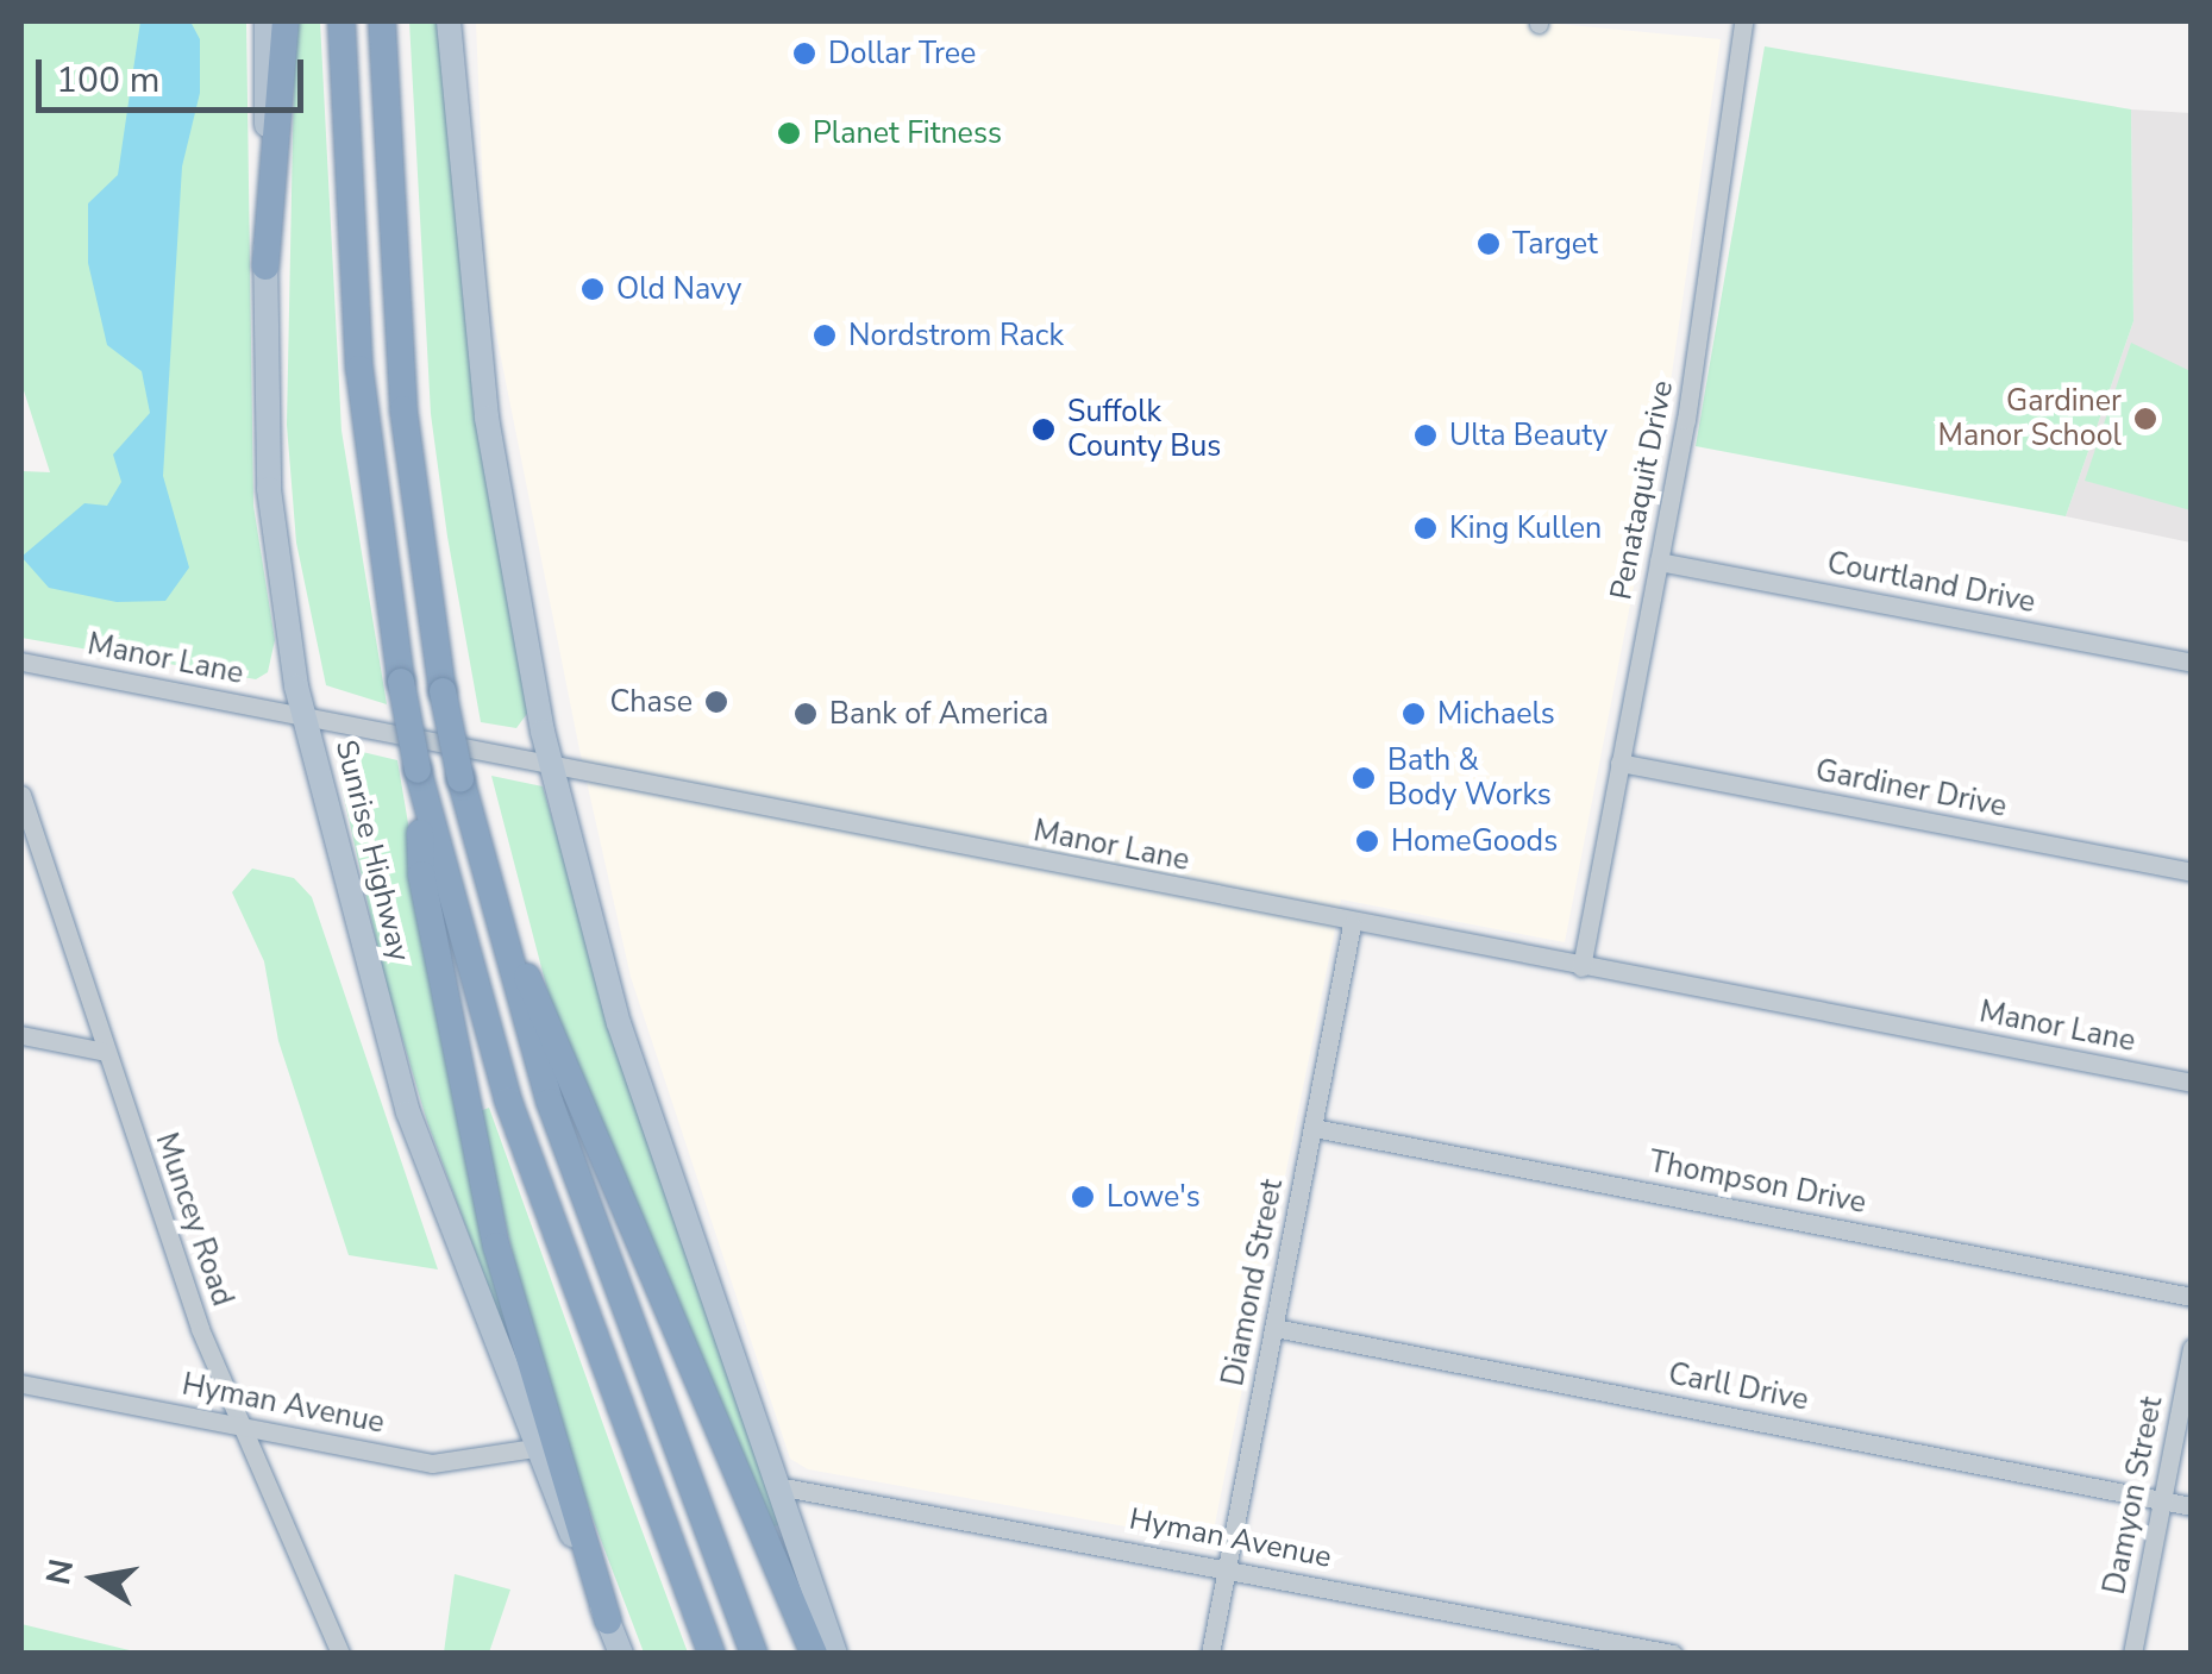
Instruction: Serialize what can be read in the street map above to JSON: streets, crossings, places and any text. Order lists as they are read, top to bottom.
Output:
{
  "streets": {
    "highway": ["Sunrise Highway"],
    "street": [
      "Penataquit Drive",
      "Courtland Drive",
      "Manor Lane",
      "Gardiner Drive",
      "Thompson Drive",
      "Muncey Road",
      "Diamond Street",
      "Carll Drive",
      "Hyman Avenue",
      "Damyon Street"
    ]
  },
  "crossings": [
    ["Penataquit Drive", "Courtland Drive"],
    ["Penataquit Drive", "Manor Lane"],
    ["Penataquit Drive", "Gardiner Drive"],
    ["Manor Lane", "Sunrise Highway"],
    ["Manor Lane", "Diamond Street"],
    ["Sunrise Highway", "Hyman Avenue"],
    ["Thompson Drive", "Diamond Street"],
    ["Muncey Road", "Hyman Avenue"],
    ["Diamond Street", "Carll Drive"],
    ["Diamond Street", "Hyman Avenue"],
    ["Carll Drive", "Damyon Street"]
  ],
  "places": [
    "Dollar Tree",
    "Planet Fitness",
    "Target",
    "Old Navy",
    "Nordstrom Rack",
    "Gardiner Manor School",
    "Suffolk County Bus",
    "Ulta Beauty",
    "King Kullen",
    "Chase",
    "Bank of America",
    "Michaels",
    "Bath & Body Works",
    "HomeGoods",
    "Lowe's"
  ],
  "scale_bar": "100 m",
  "north": "left"
}
